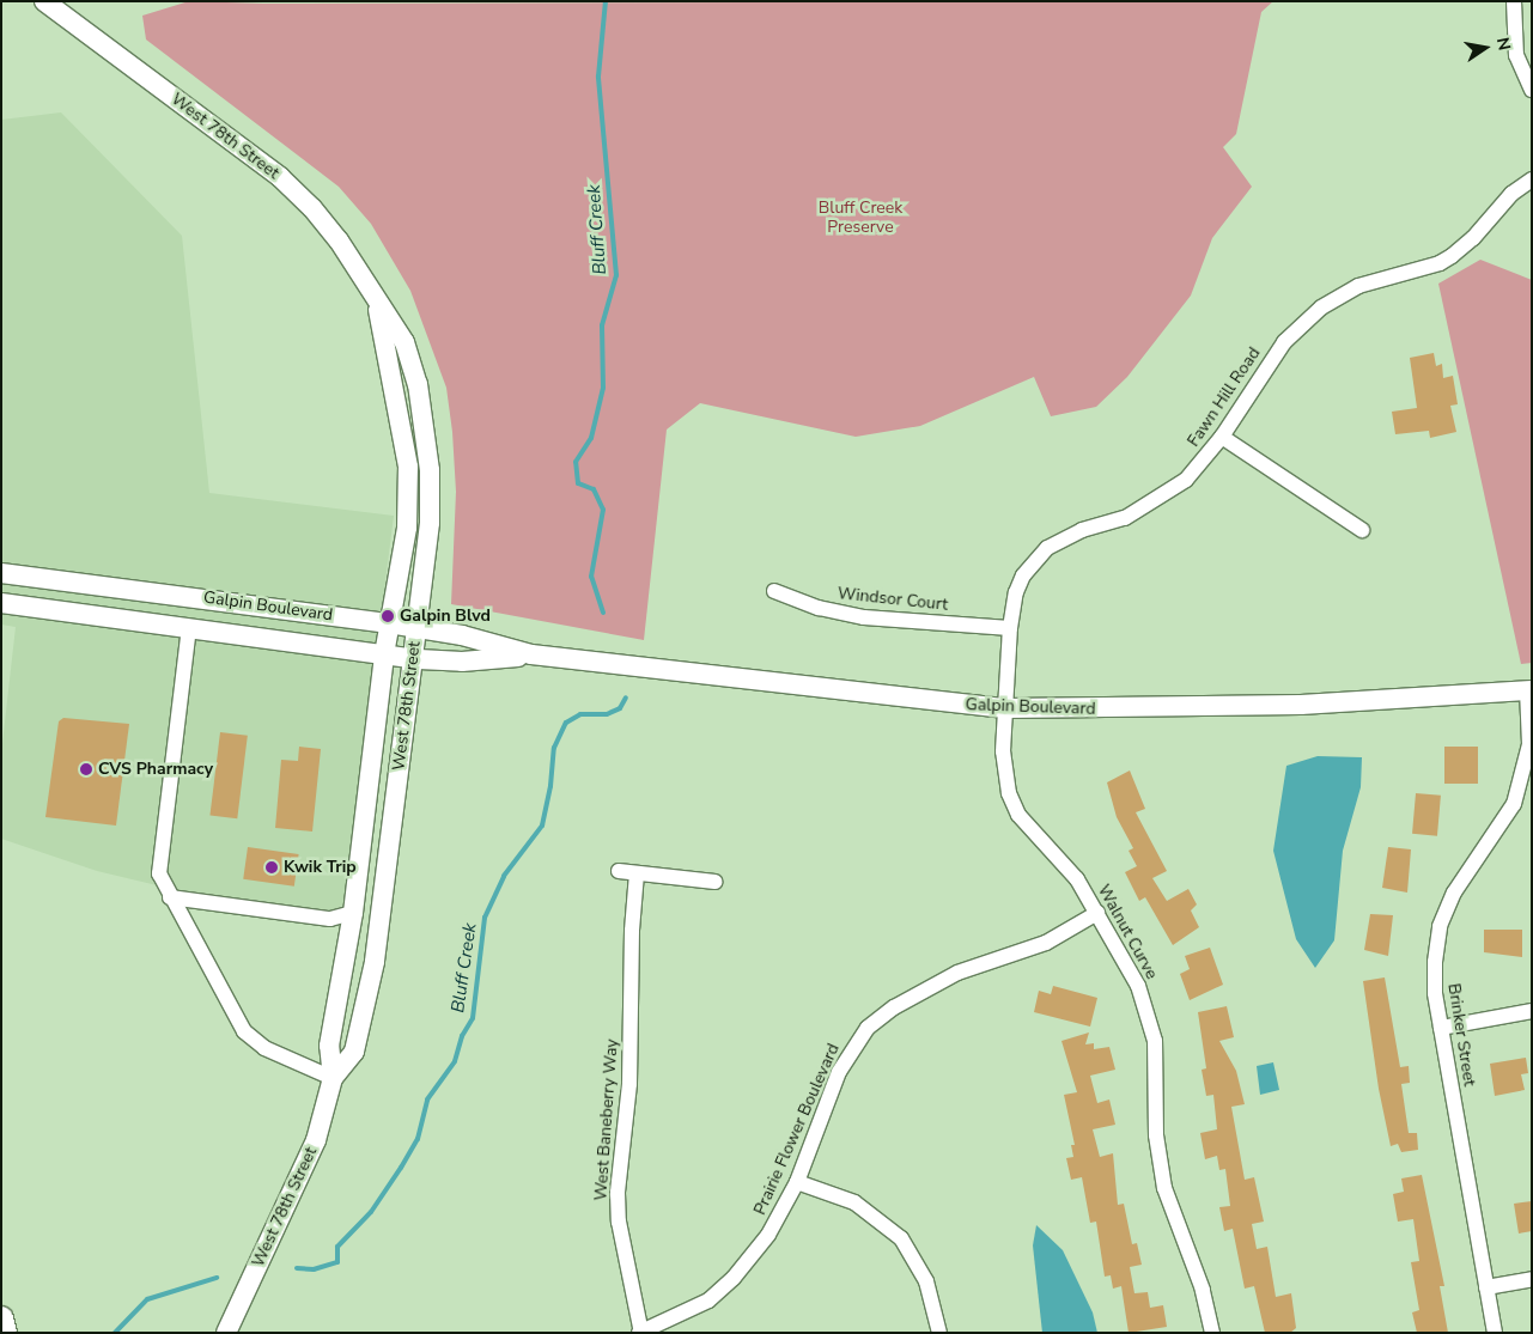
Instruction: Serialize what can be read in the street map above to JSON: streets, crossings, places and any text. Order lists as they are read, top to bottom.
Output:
{
  "streets": {
    "street": [
      "West 78th Street",
      "Fawn Hill Road",
      "Windsor Court",
      "Galpin Boulevard",
      "Walnut Curve",
      "Brinker Street",
      "West Baneberry Way",
      "Prairie Flower Boulevard"
    ]
  },
  "crossings": [
    ["West 78th Street", "Galpin Boulevard"],
    ["Fawn Hill Road", "Windsor Court"],
    ["Fawn Hill Road", "Galpin Boulevard"],
    ["Fawn Hill Road", "Walnut Curve"],
    ["Galpin Boulevard", "Walnut Curve"],
    ["Galpin Boulevard", "Brinker Street"],
    ["Walnut Curve", "Prairie Flower Boulevard"],
    ["West Baneberry Way", "Prairie Flower Boulevard"]
  ],
  "water": ["Bluff Creek"],
  "parks": ["Bluff Creek Preserve"],
  "places": ["Galpin Blvd", "CVS Pharmacy", "Kwik Trip"],
  "north": "right"
}
